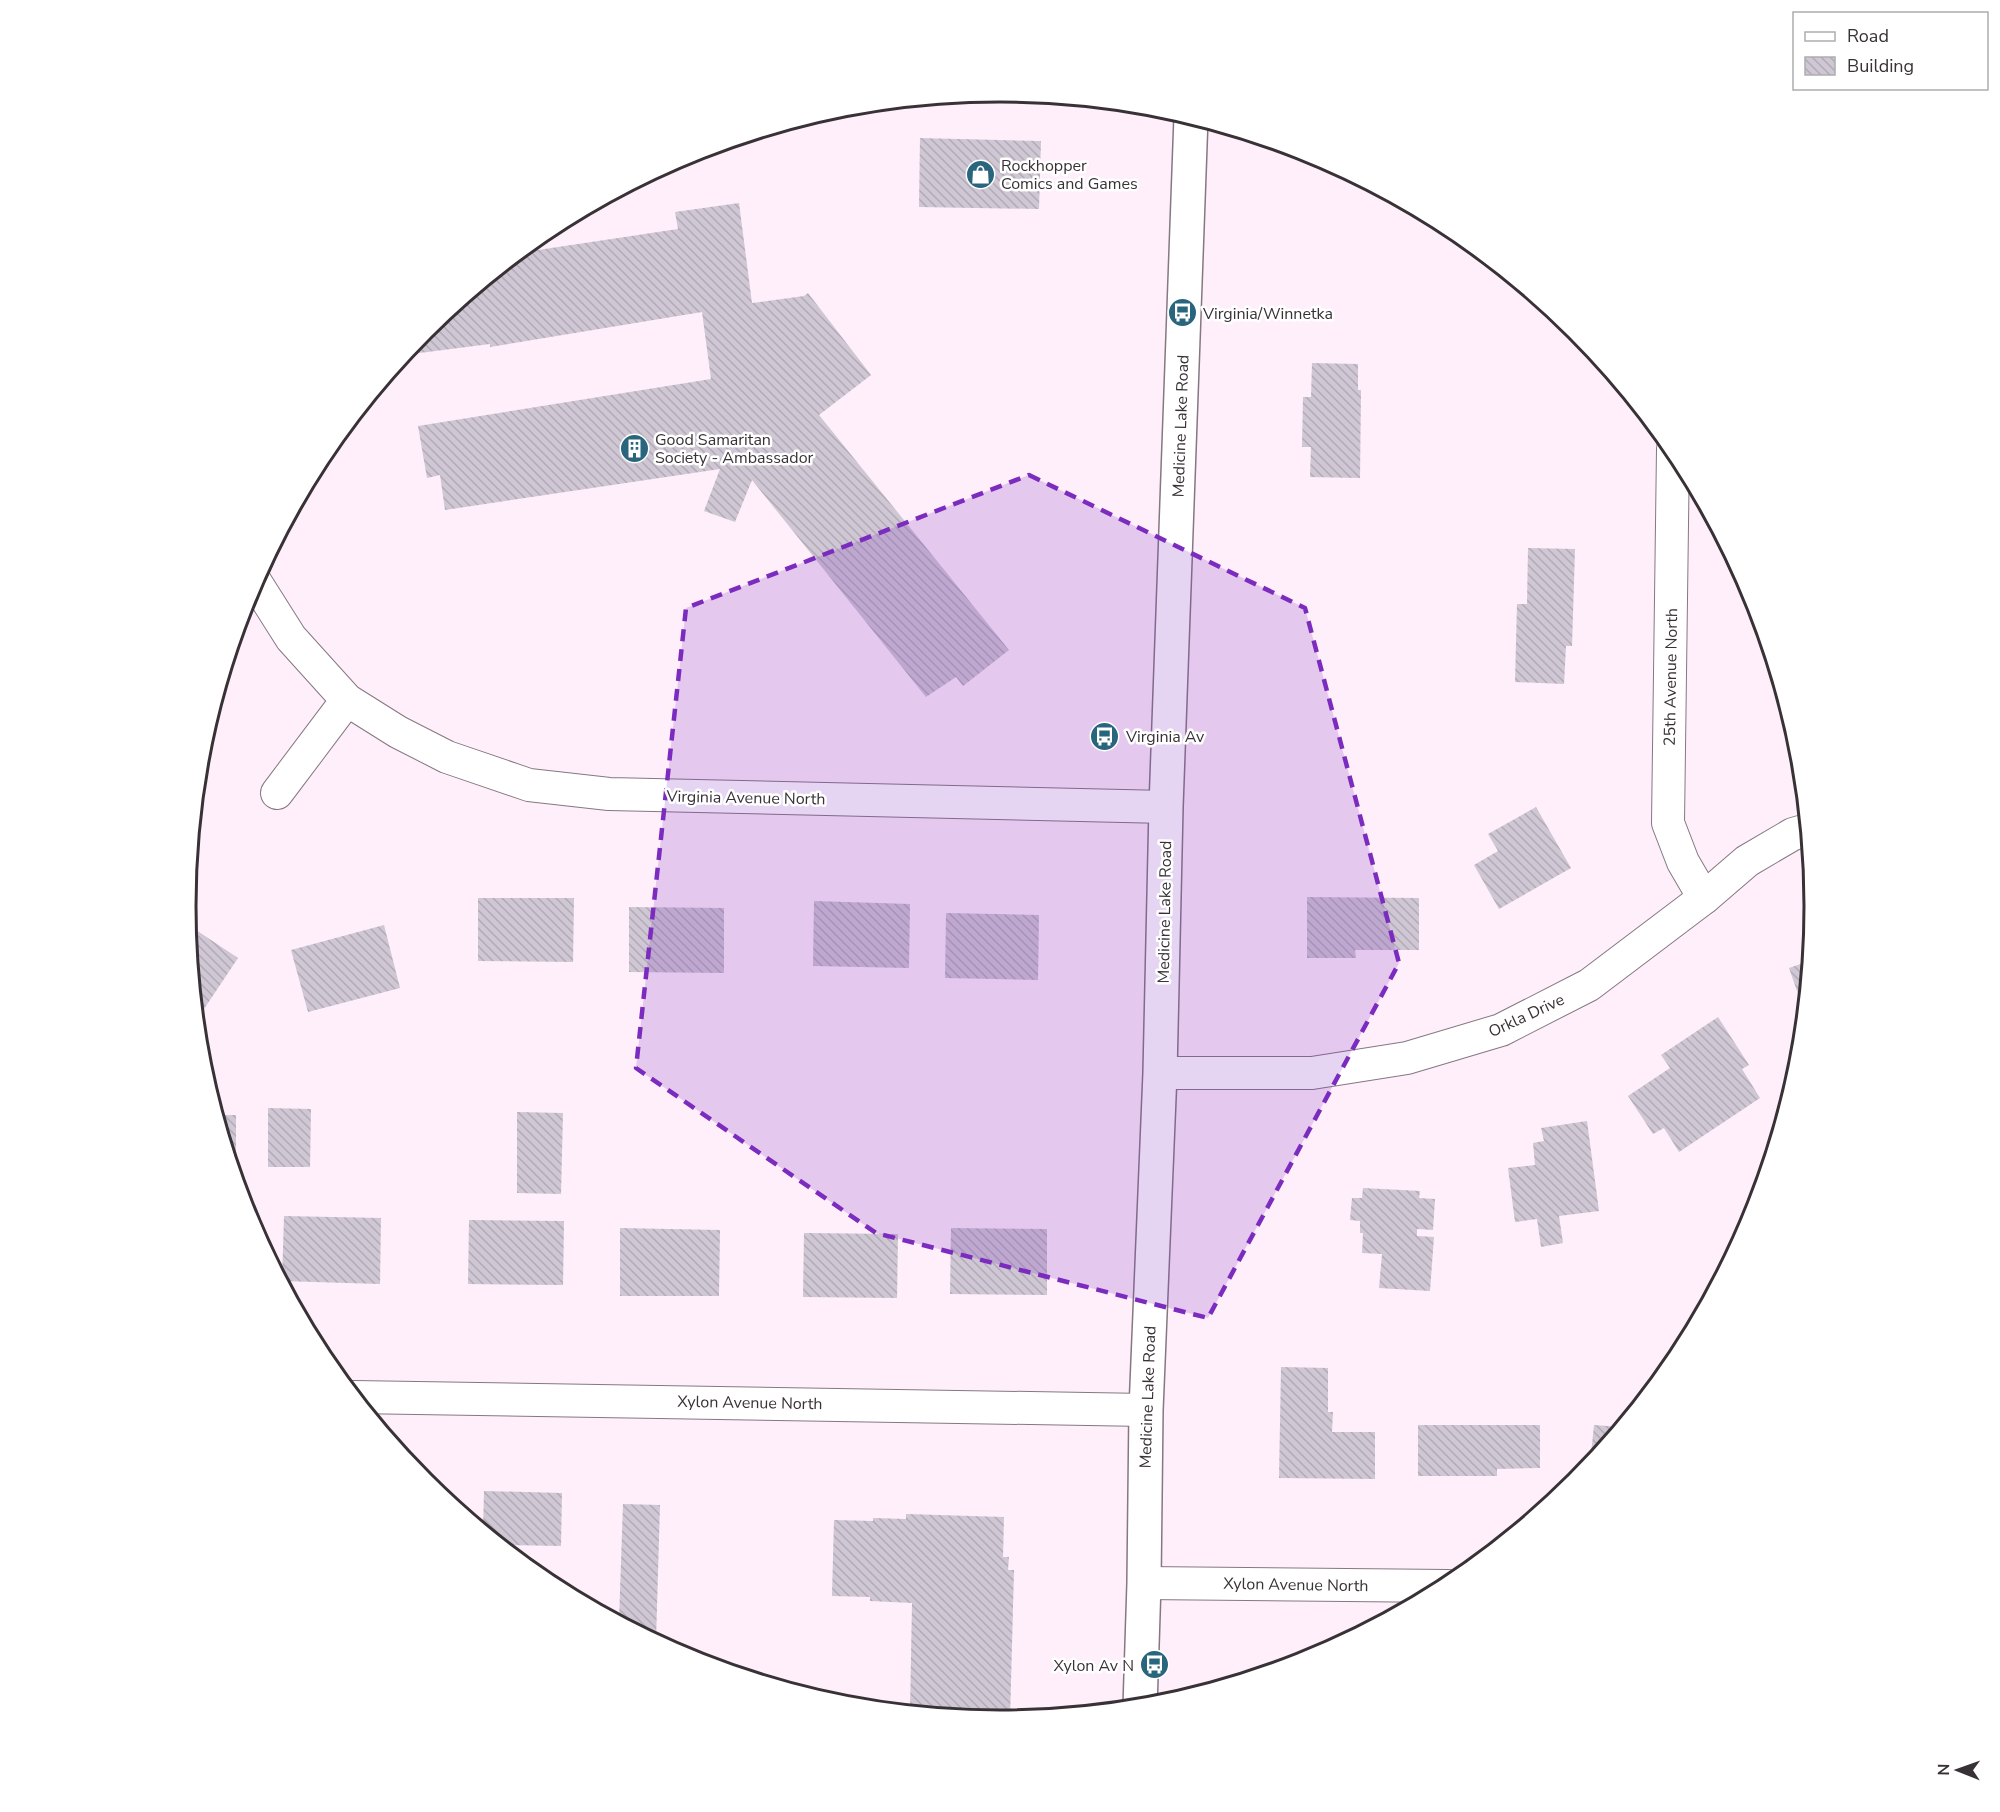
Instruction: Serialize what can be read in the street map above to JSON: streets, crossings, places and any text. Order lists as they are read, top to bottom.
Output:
{
  "streets": {
    "street": [
      "Medicine Lake Road",
      "25th Avenue North",
      "Virginia Avenue North",
      "Orkla Drive",
      "Xylon Avenue North"
    ]
  },
  "crossings": [
    ["Medicine Lake Road", "Virginia Avenue North"],
    ["Medicine Lake Road", "Orkla Drive"],
    ["Medicine Lake Road", "Xylon Avenue North"],
    ["25th Avenue North", "Orkla Drive"]
  ],
  "places": {
    "shop": ["Rockhopper Comics and Games"],
    "bus stop": ["Virginia/Winnetka", "Virginia Av", "Xylon Av N"],
    "building": ["Good Samaritan Society - Ambassador"]
  },
  "legend": ["Road", "Building"],
  "north": "left"
}
